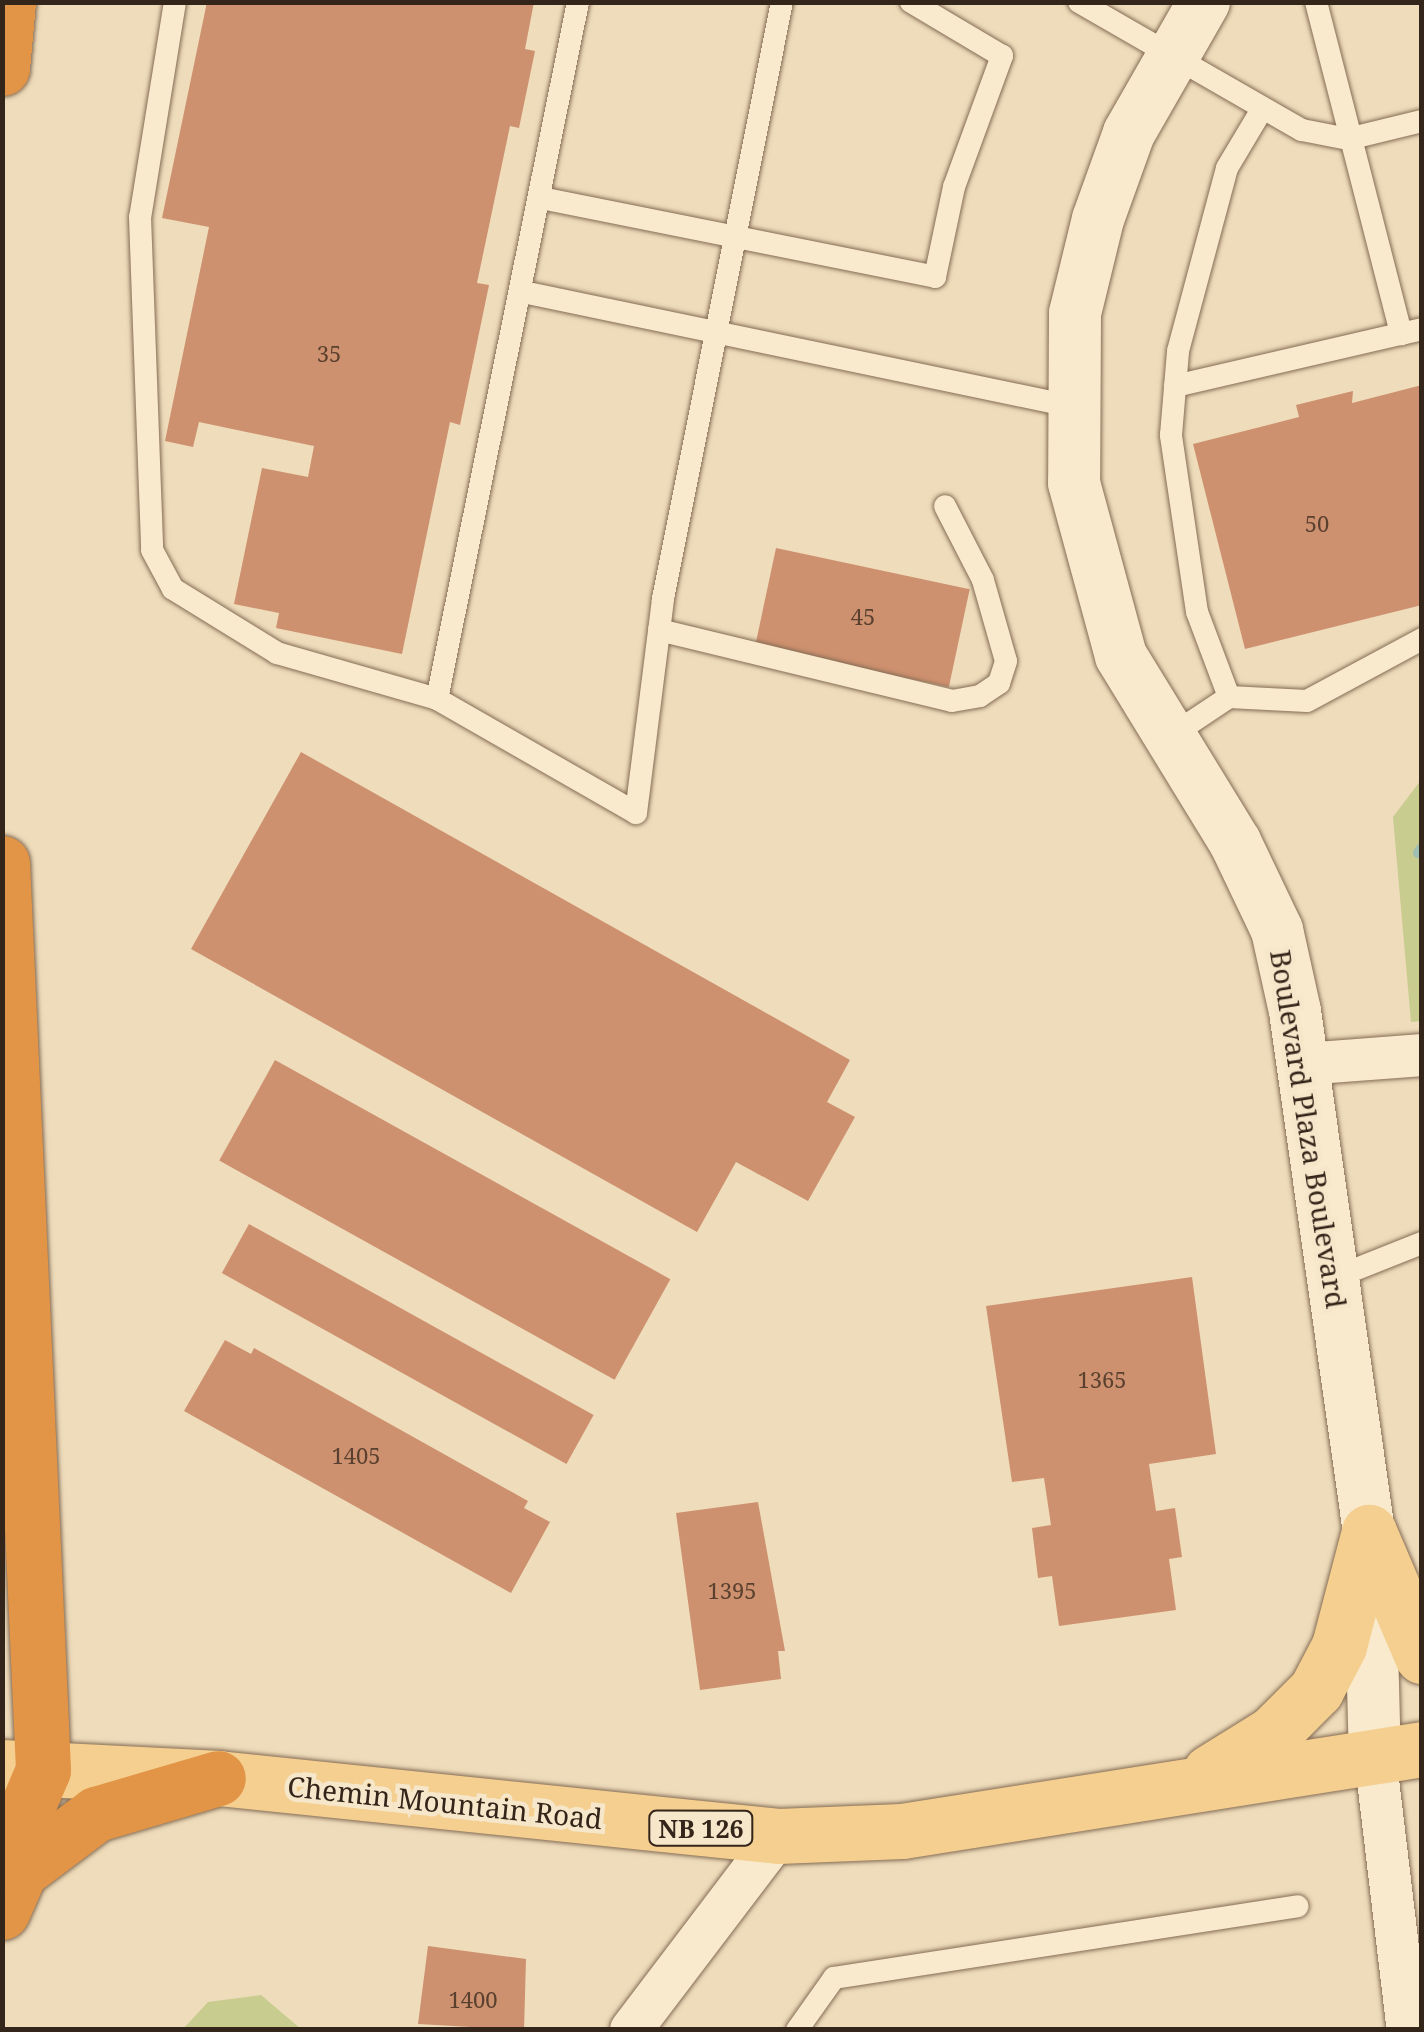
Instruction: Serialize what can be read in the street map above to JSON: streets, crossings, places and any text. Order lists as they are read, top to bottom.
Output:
{
  "streets": {
    "main road": ["Chemin Mountain Road", "NB 126"],
    "street": ["Boulevard Plaza Boulevard"]
  },
  "crossings": [
    ["Boulevard Plaza Boulevard", "Chemin Mountain Road"]
  ],
  "house_numbers": [
    "35",
    "50",
    "45",
    "1365",
    "1405",
    "1395",
    "1400"
  ]
}
